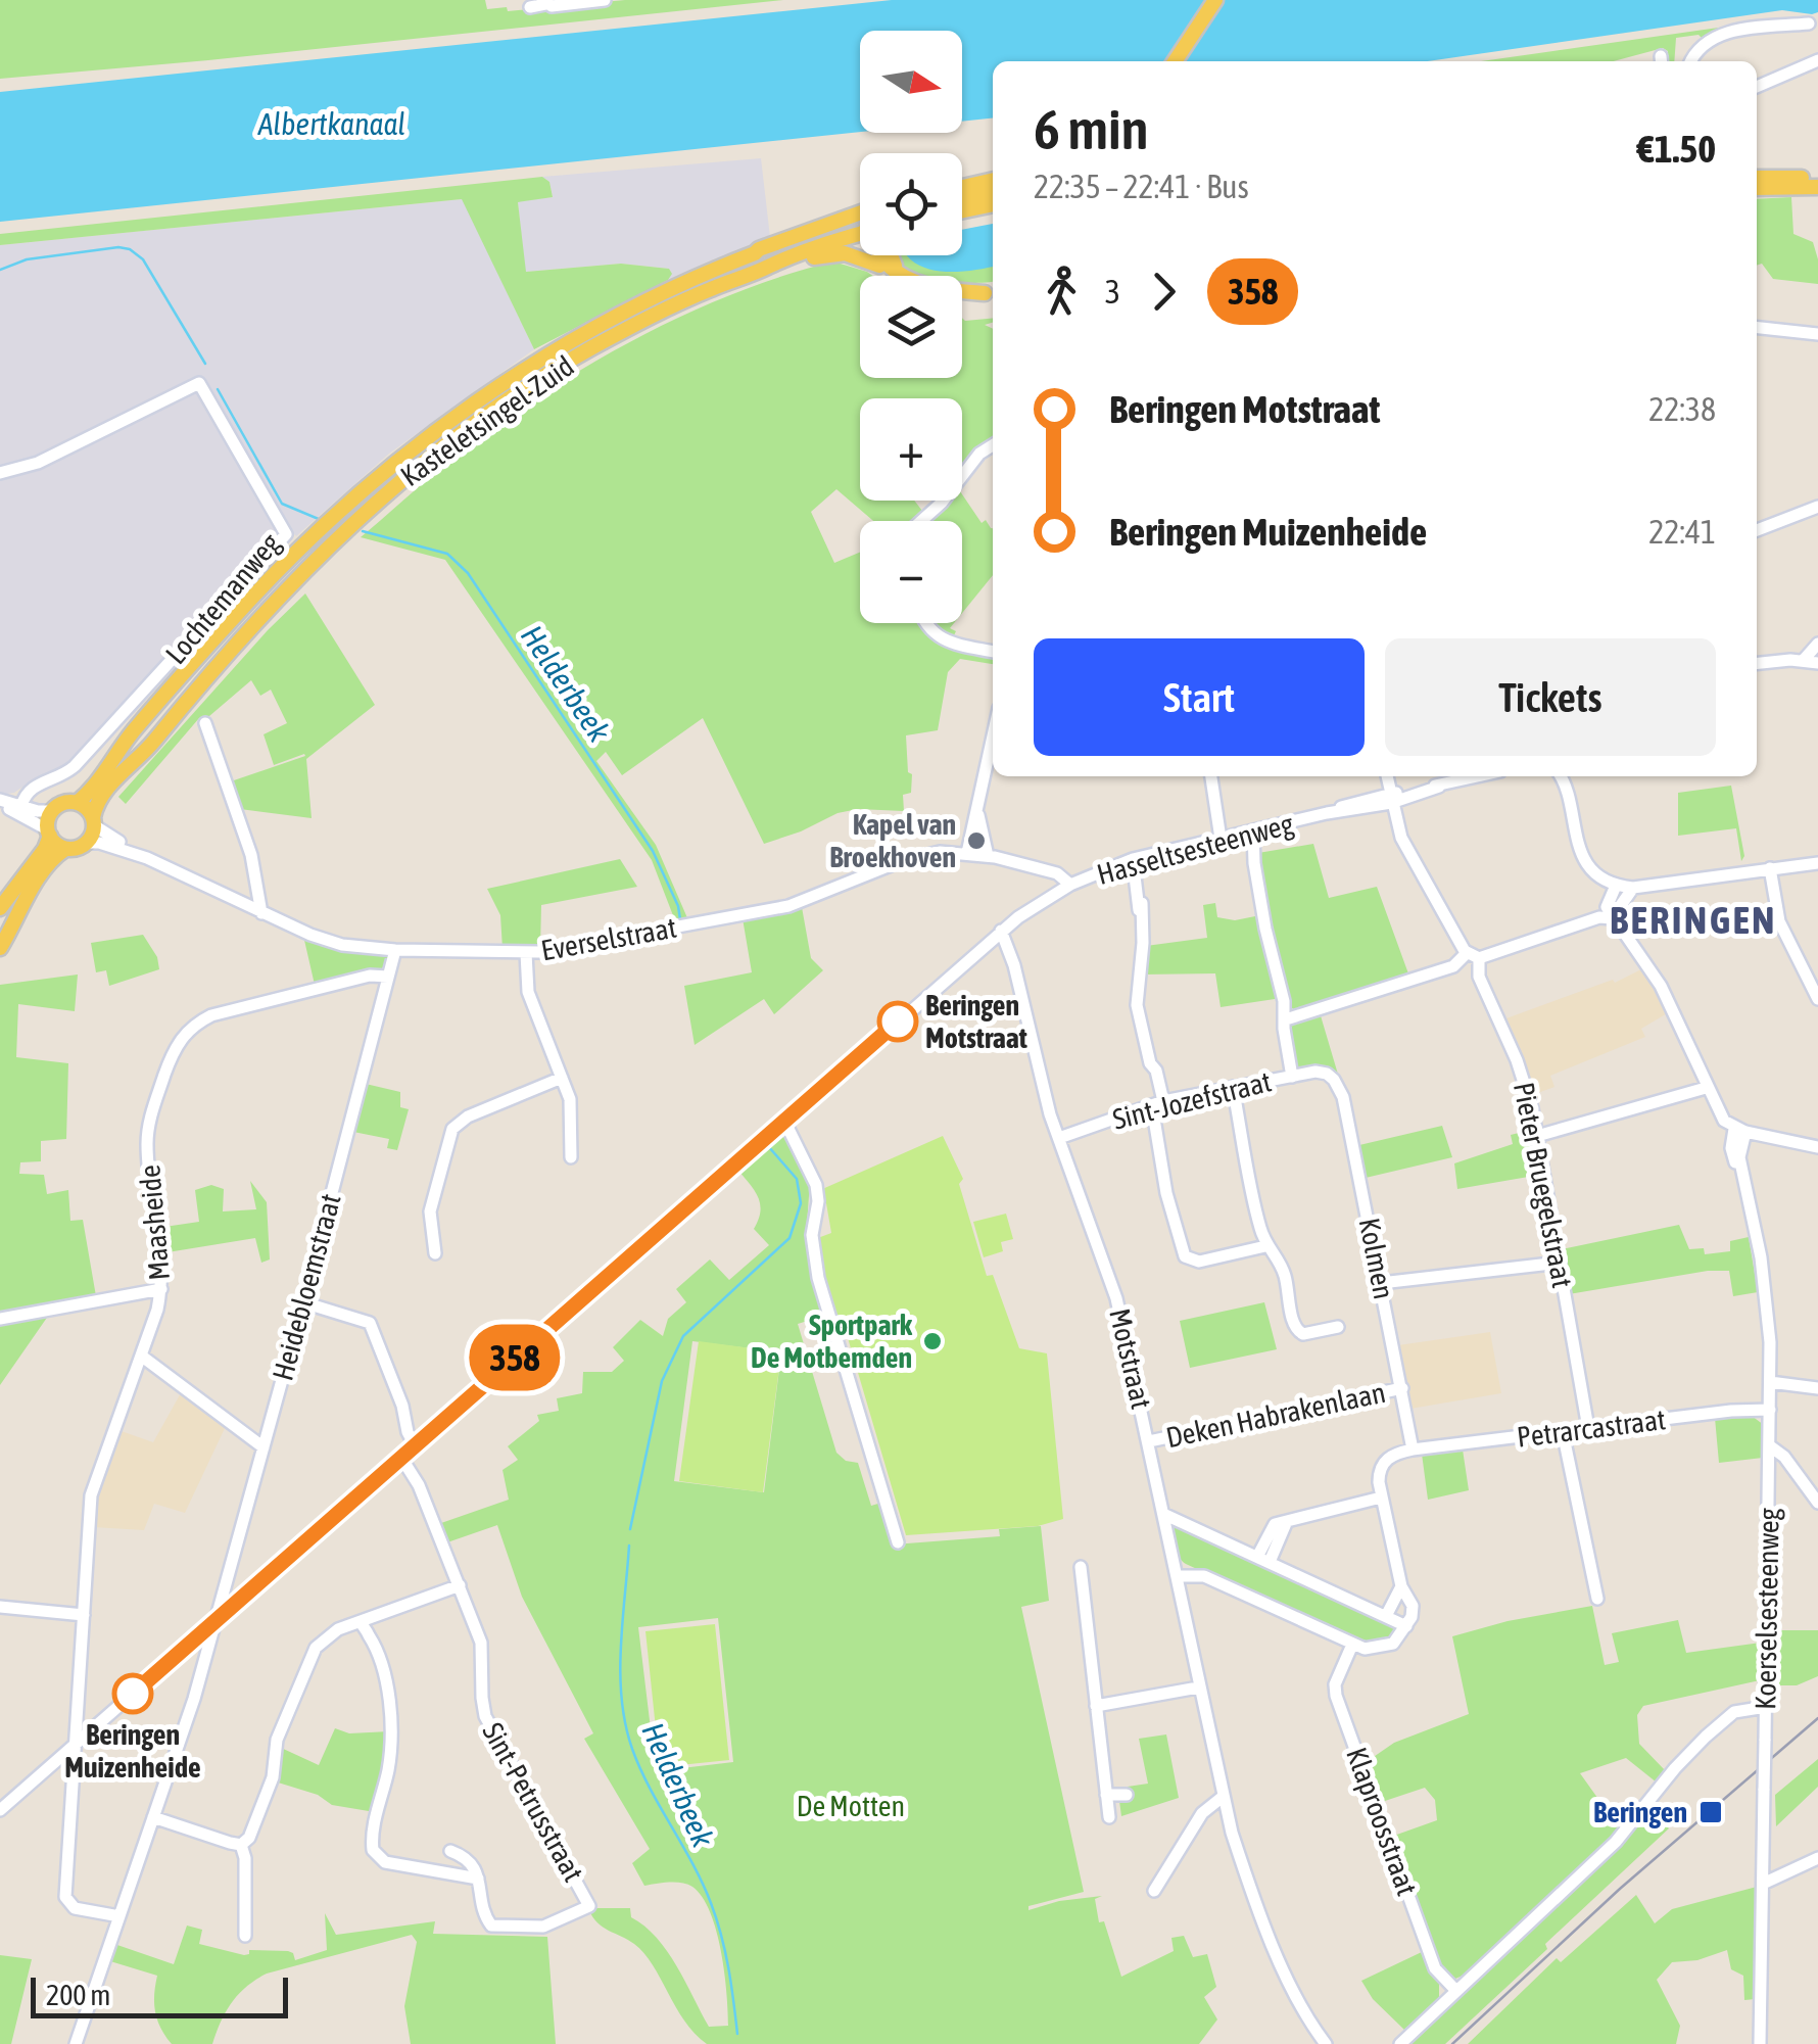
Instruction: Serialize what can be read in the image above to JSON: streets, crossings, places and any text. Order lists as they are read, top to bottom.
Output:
{
  "streets": {
    "main road": ["Kasteletsingel-Zuid"],
    "street": [
      "Lochtemanweg",
      "Hasseltsesteenweg",
      "Everselstraat",
      "Sint-Jozefstraat",
      "Pieter Bruegelstraat",
      "Maasheide",
      "Kolmen",
      "Heidebloemstraat",
      "Motstraat",
      "Deken Habrakenlaan",
      "Petrarcastraat",
      "Koerselsesteenweg",
      "Sint-Petrusstraat",
      "Klaproosstraat"
    ]
  },
  "crossings": [
    ["Kasteletsingel-Zuid", "Everselstraat"],
    ["Hasseltsesteenweg", "Everselstraat"],
    ["Hasseltsesteenweg", "Pieter Bruegelstraat"],
    ["Hasseltsesteenweg", "Maasheide"],
    ["Hasseltsesteenweg", "Heidebloemstraat"],
    ["Hasseltsesteenweg", "Motstraat"],
    ["Hasseltsesteenweg", "Sint-Petrusstraat"],
    ["Everselstraat", "Heidebloemstraat"],
    ["Sint-Jozefstraat", "Kolmen"],
    ["Sint-Jozefstraat", "Motstraat"],
    ["Pieter Bruegelstraat", "Petrarcastraat"],
    ["Maasheide", "Heidebloemstraat"],
    ["Kolmen", "Deken Habrakenlaan"],
    ["Kolmen", "Petrarcastraat"],
    ["Motstraat", "Deken Habrakenlaan"],
    ["Petrarcastraat", "Koerselsesteenweg"]
  ],
  "districts": ["BERINGEN"],
  "water": ["Albertkanaal", "Helderbeek"],
  "parks": ["De Motten"],
  "places": {
    "other": [
      "Kapel van Broekhoven",
      "Beringen Motstraat",
      "Sportpark De Motbemden",
      "Beringen Muizenheide"
    ],
    "transit": ["Beringen"]
  },
  "lines": ["bus line 358"],
  "scale_bar": "200 m",
  "north": "right",
  "page": {
    "on_map": "358",
    "map_buttons": ["+", "−"],
    "heading": ["6 min", "22:35 – 22:41 · Bus", "€1.50"],
    "legs": ["3", "358"],
    "list": [
      {
        "name": "Beringen Motstraat",
        "value": "22:38"
      },
      {
        "name": "Beringen Muizenheide",
        "value": "22:41"
      }
    ],
    "buttons": ["Start", "Tickets"],
    "scale": "200 m"
  }
}
